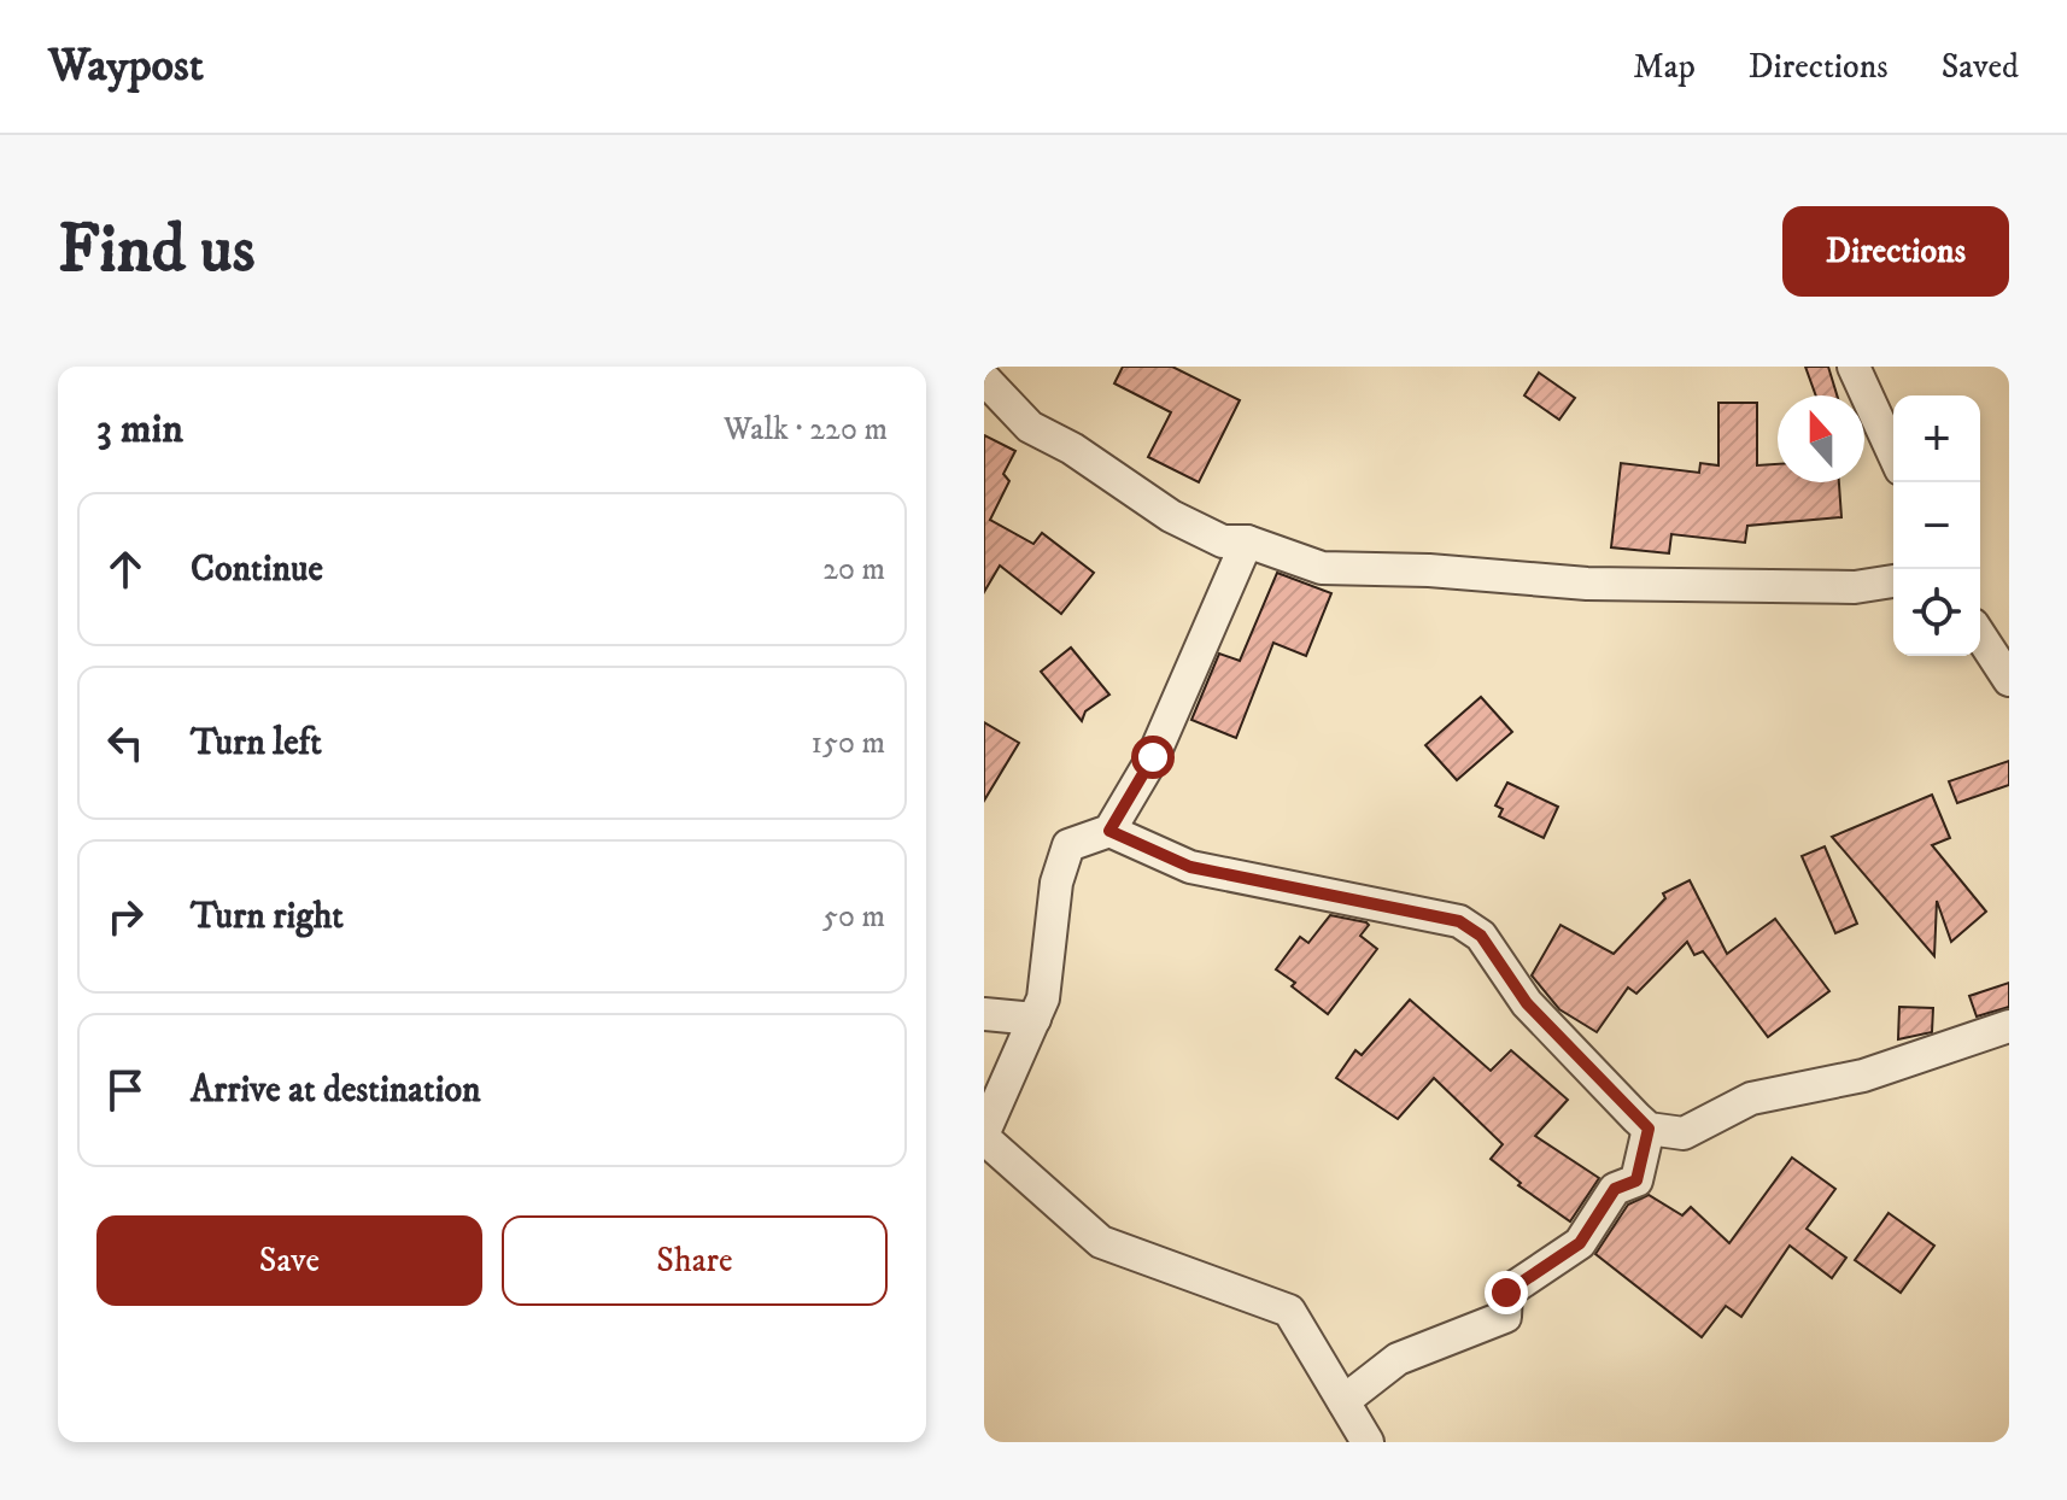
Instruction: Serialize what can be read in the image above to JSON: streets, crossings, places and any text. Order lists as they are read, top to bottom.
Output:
{
  "north": "top",
  "page": {
    "header": "Waypost",
    "nav": ["Map", "Directions", "Saved"],
    "buttons": [
      "Directions",
      ["Save", "Share"]
    ],
    "title": "Find us",
    "heading": ["3 min", "Walk · 220 m"],
    "map_buttons": ["+", "−"],
    "list": [
      ["Continue", "20 m"],
      ["Turn left", "150 m"],
      ["Turn right", "50 m"],
      "Arrive at destination"
    ]
  }
}
